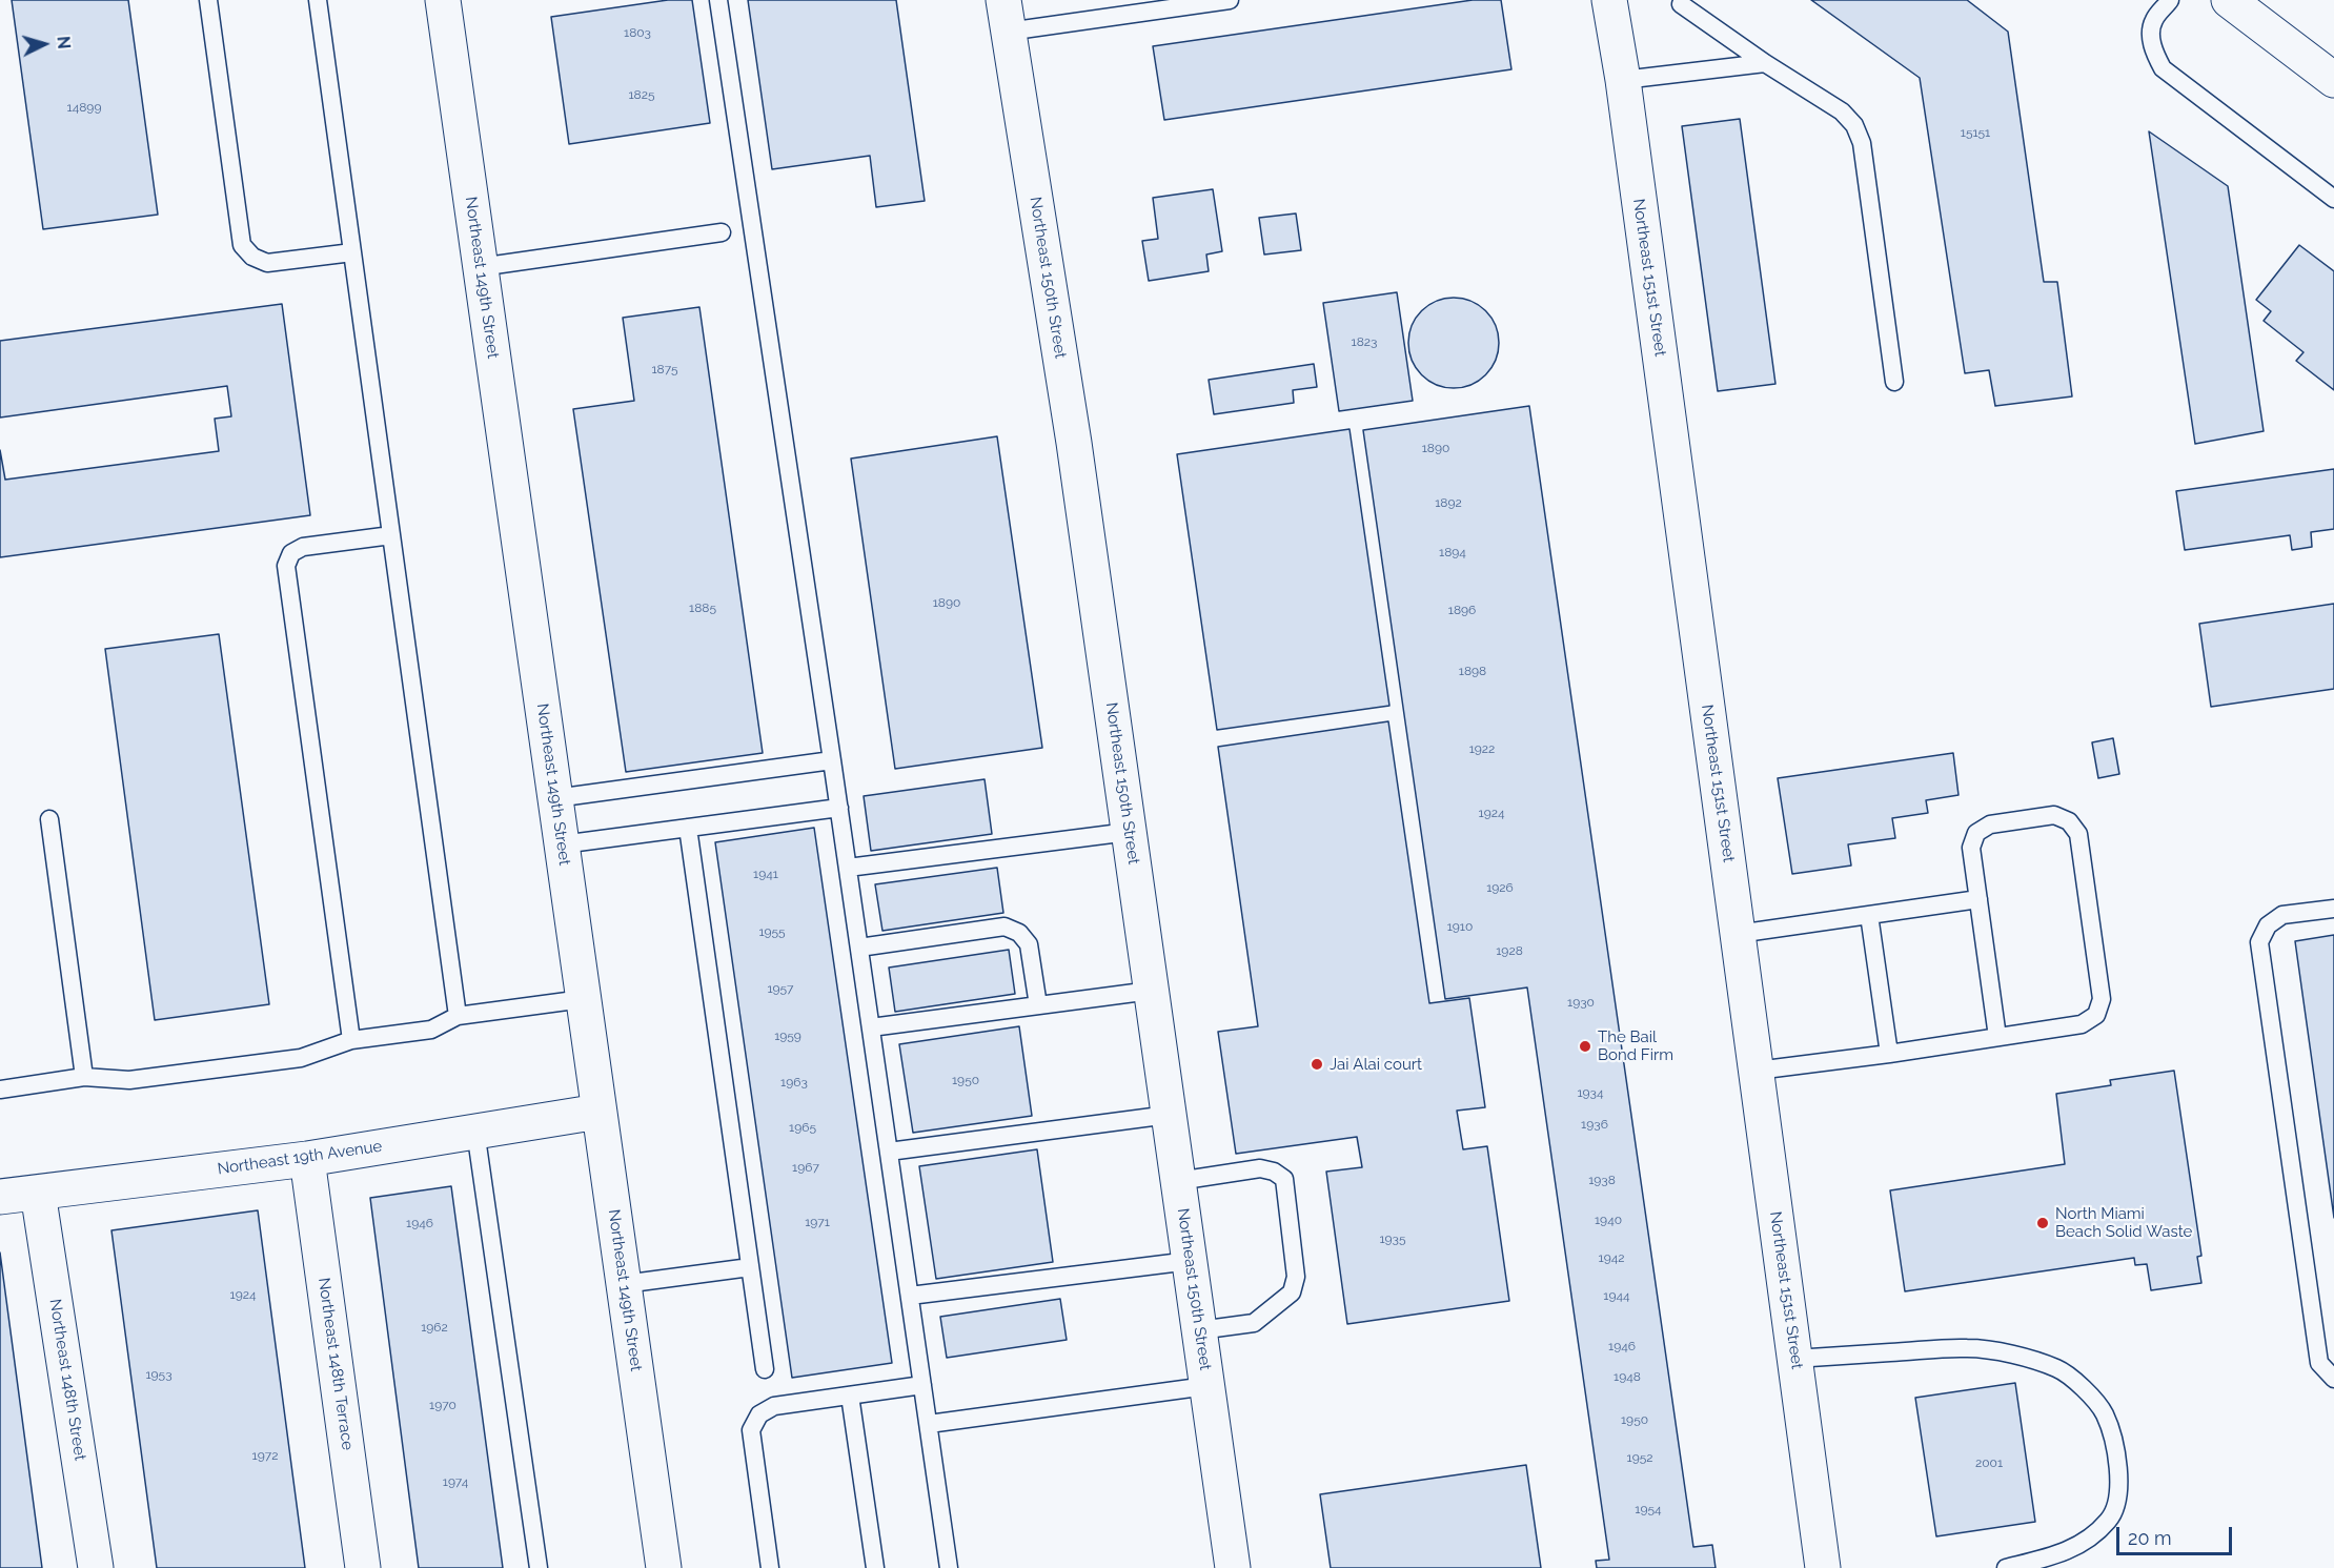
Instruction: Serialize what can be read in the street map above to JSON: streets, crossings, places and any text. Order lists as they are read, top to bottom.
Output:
{
  "streets": {
    "street": [
      "Northeast 149th Street",
      "Northeast 150th Street",
      "Northeast 151st Street",
      "Northeast 19th Avenue",
      "Northeast 148th Terrace",
      "Northeast 148th Street"
    ]
  },
  "crossings": [
    ["Northeast 149th Street", "Northeast 19th Avenue"],
    ["Northeast 19th Avenue", "Northeast 148th Terrace"],
    ["Northeast 19th Avenue", "Northeast 148th Street"]
  ],
  "places": ["The Bail Bond Firm", "Jai Alai court", "North Miami Beach Solid Waste"],
  "house_numbers": [
    "1803",
    "1825",
    "14899",
    "15151",
    "1823",
    "1875",
    "1890",
    "1892",
    "1894",
    "1890",
    "1885",
    "1896",
    "1898",
    "1922",
    "1924",
    "1941",
    "1926",
    "1910",
    "1955",
    "1928",
    "1957",
    "1930",
    "1959",
    "1950",
    "1963",
    "1934",
    "1936",
    "1965",
    "1967",
    "1938",
    "1940",
    "1971",
    "1946",
    "1935",
    "1942",
    "1924",
    "1944",
    "1962",
    "1946",
    "1953",
    "1948",
    "1970",
    "1950",
    "1972",
    "1952",
    "2001",
    "1974",
    "1954"
  ],
  "scale_bar": "20 m",
  "north": "right"
}
